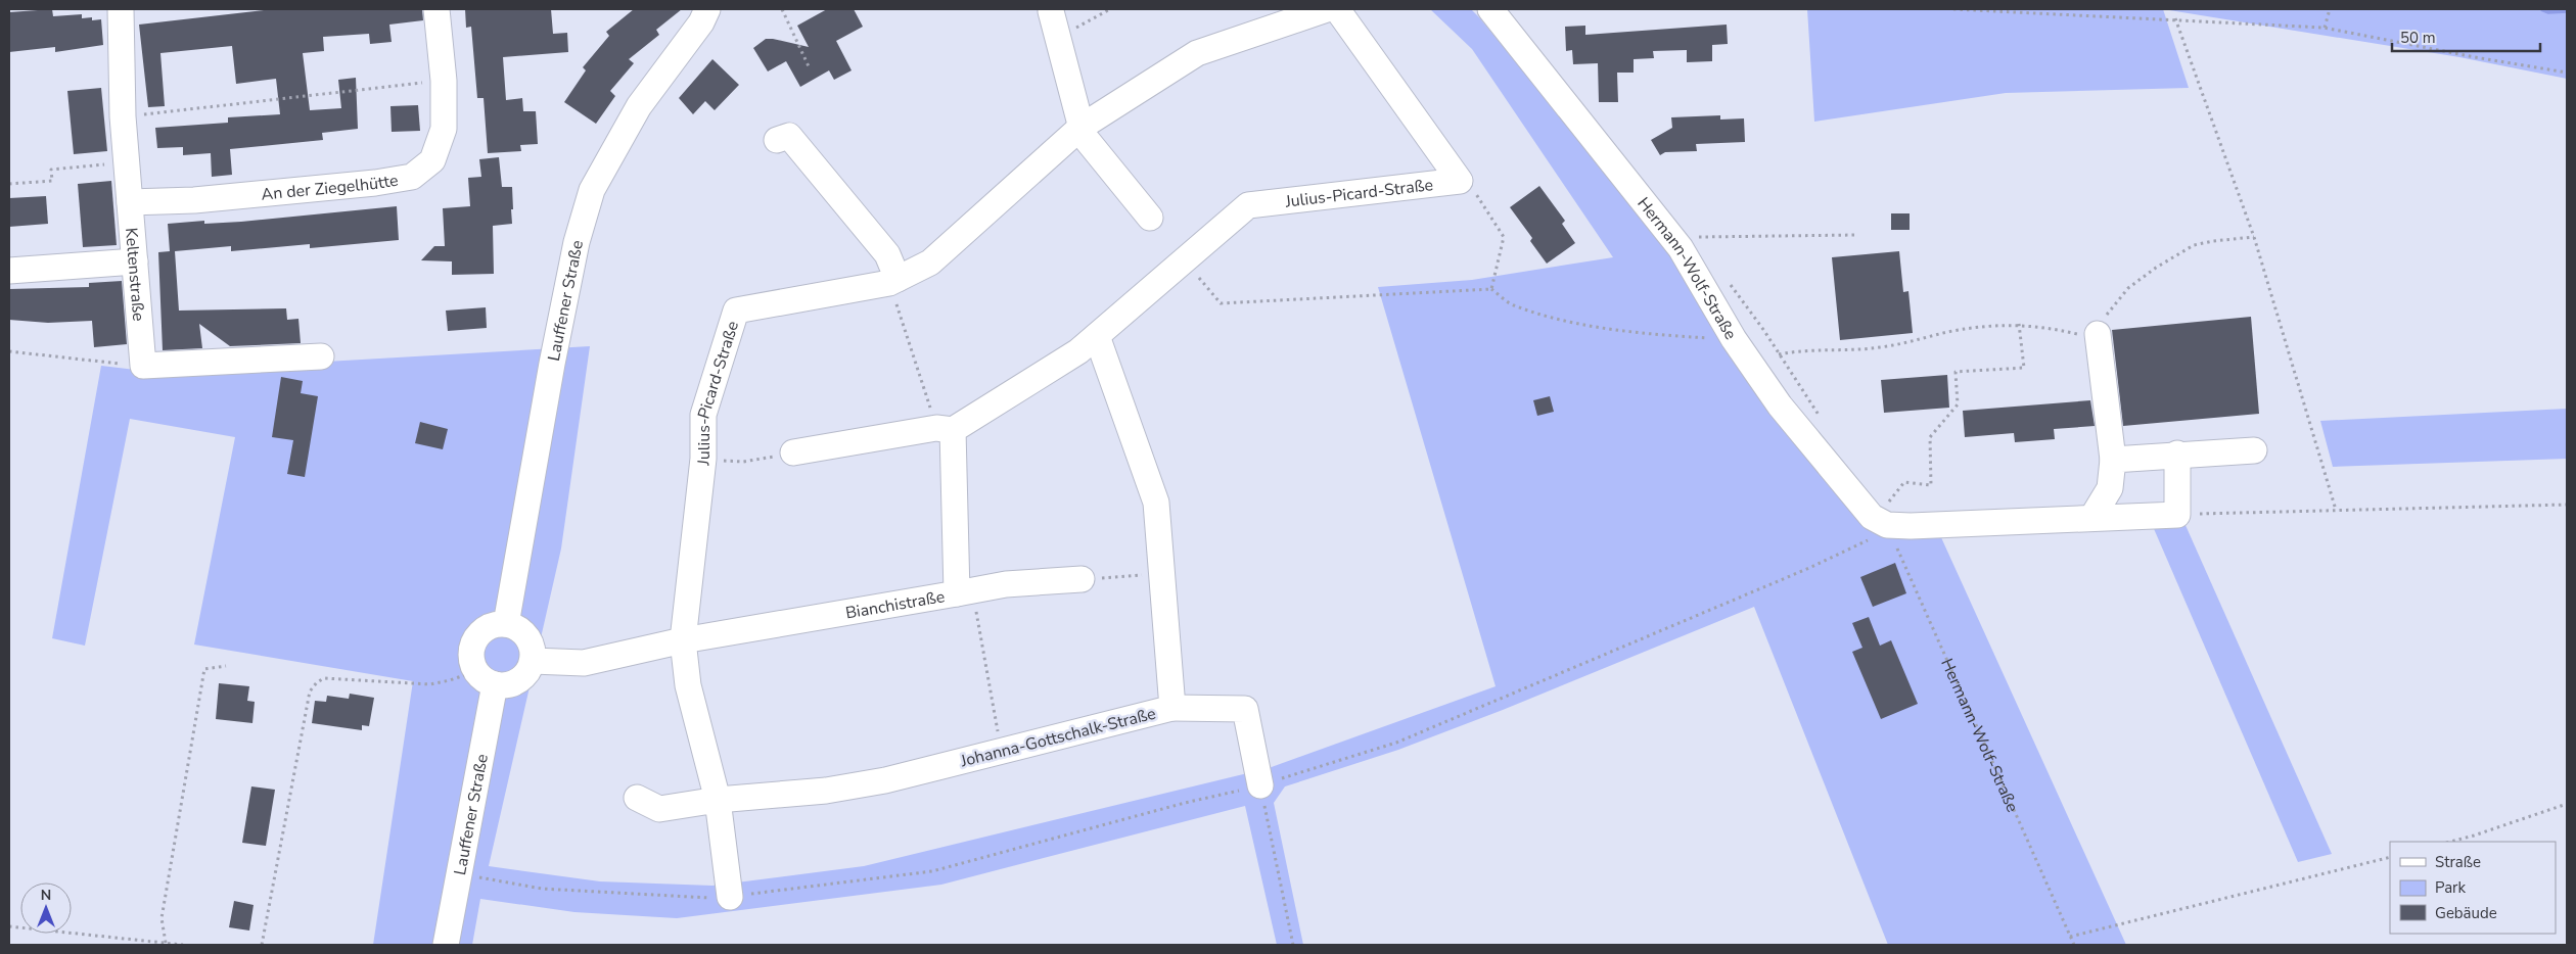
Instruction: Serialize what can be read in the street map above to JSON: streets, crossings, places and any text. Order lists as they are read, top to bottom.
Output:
{
  "streets": {
    "street": [
      "An der Ziegelhütte",
      "Julius-Picard-Straße",
      "Hermann-Wolf-Straße",
      "Keltenstraße",
      "Lauffener Straße",
      "Bianchistraße",
      "Johanna-Gottschalk-Straße"
    ]
  },
  "crossings": [
    ["An der Ziegelhütte", "Keltenstraße"],
    ["Julius-Picard-Straße", "Bianchistraße"],
    ["Julius-Picard-Straße", "Johanna-Gottschalk-Straße"],
    ["Lauffener Straße", "Bianchistraße"]
  ],
  "legend": ["Straße", "Park", "Gebäude"],
  "scale_bar": "50 m",
  "north": "top"
}
